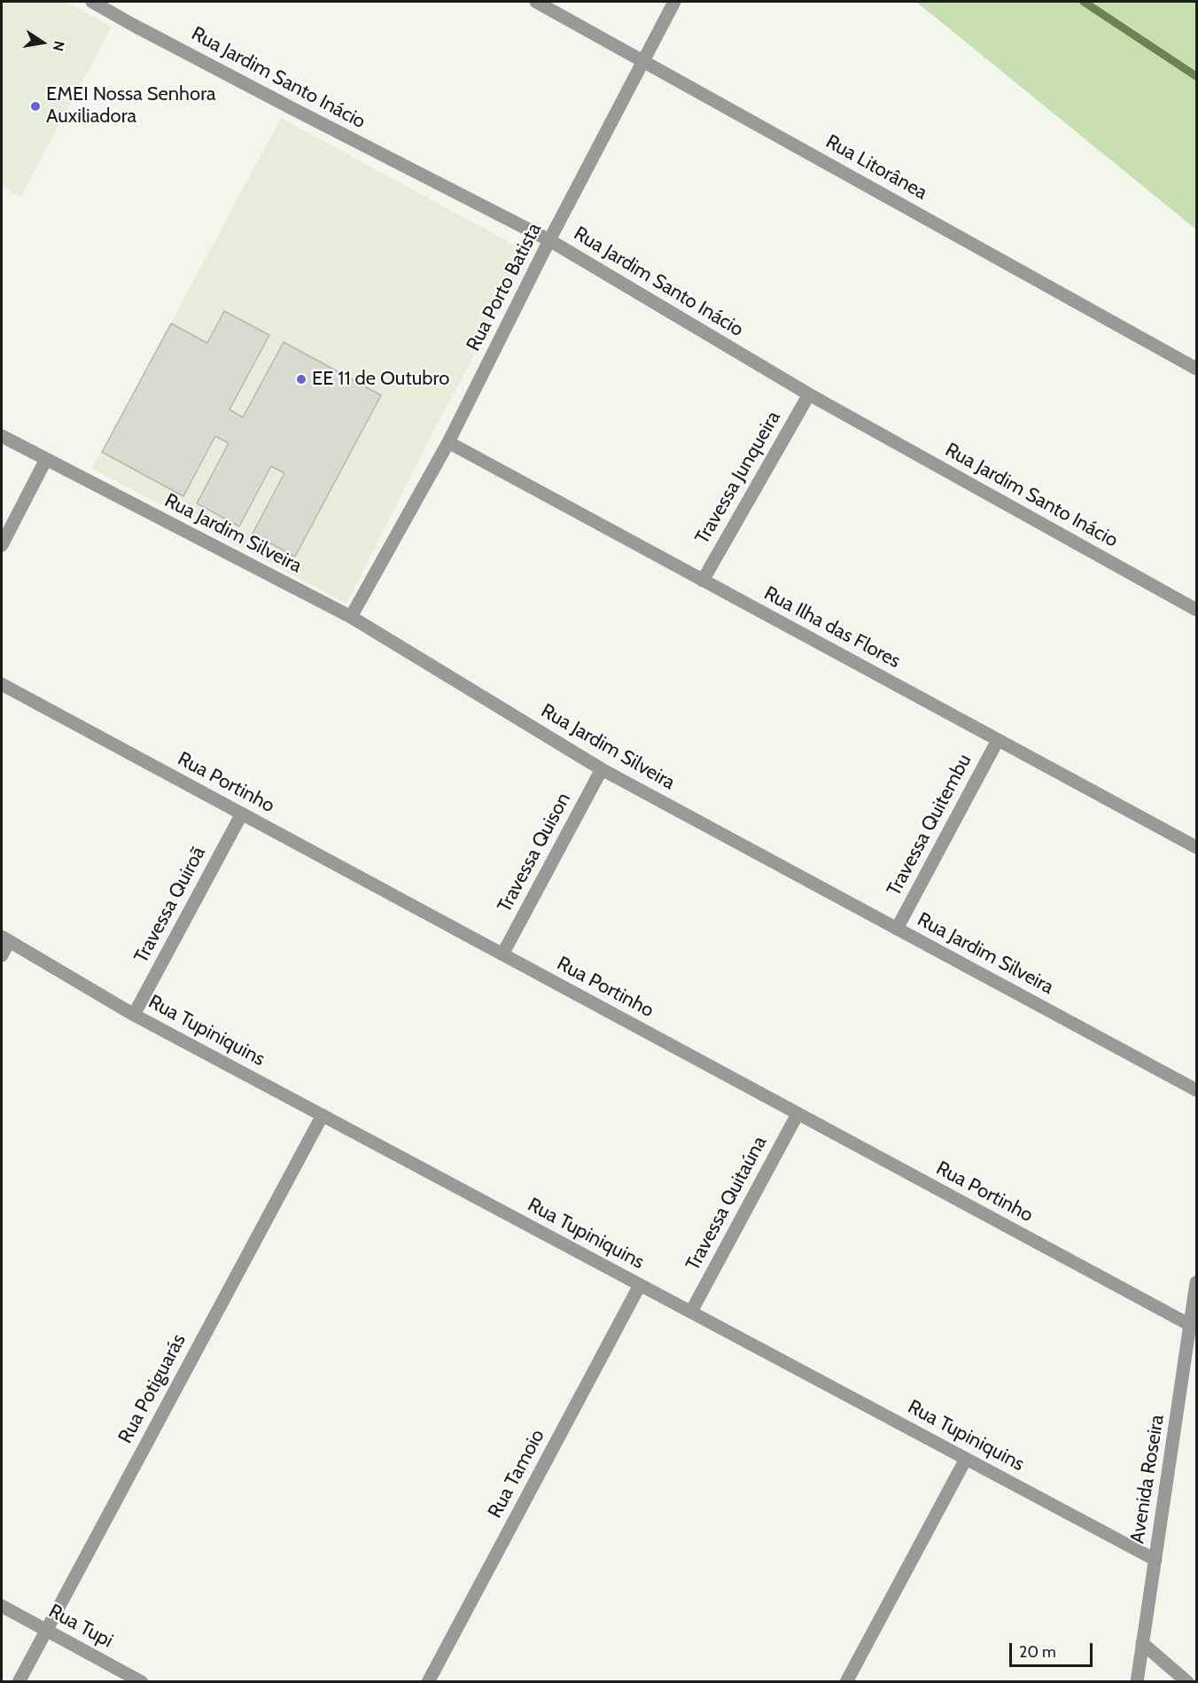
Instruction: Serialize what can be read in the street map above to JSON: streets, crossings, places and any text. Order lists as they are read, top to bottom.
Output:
{
  "streets": {
    "street": [
      "Rua Jardim Santo Inácio",
      "Rua Litorânea",
      "Rua Porto Batista",
      "Travessa Junqueira",
      "Rua Jardim Silveira",
      "Rua Ilha das Flores",
      "Rua Portinho",
      "Travessa Quitembu",
      "Travessa Quison",
      "Travessa Quiroã",
      "Rua Tupiniquins",
      "Travessa Quitaúna",
      "Rua Potiguarás",
      "Rua Tamoio",
      "Avenida Roseira",
      "Rua Tupi"
    ]
  },
  "crossings": [
    ["Rua Jardim Santo Inácio", "Rua Porto Batista"],
    ["Rua Jardim Santo Inácio", "Travessa Junqueira"],
    ["Rua Litorânea", "Rua Porto Batista"],
    ["Rua Porto Batista", "Rua Jardim Silveira"],
    ["Rua Porto Batista", "Rua Ilha das Flores"],
    ["Travessa Junqueira", "Rua Ilha das Flores"],
    ["Rua Jardim Silveira", "Travessa Quitembu"],
    ["Rua Jardim Silveira", "Travessa Quison"],
    ["Rua Ilha das Flores", "Travessa Quitembu"],
    ["Rua Portinho", "Travessa Quison"],
    ["Rua Portinho", "Travessa Quiroã"],
    ["Rua Portinho", "Travessa Quitaúna"],
    ["Rua Portinho", "Avenida Roseira"],
    ["Travessa Quiroã", "Rua Tupiniquins"],
    ["Rua Tupiniquins", "Travessa Quitaúna"],
    ["Rua Tupiniquins", "Rua Potiguarás"],
    ["Rua Tupiniquins", "Rua Tamoio"],
    ["Rua Tupiniquins", "Avenida Roseira"],
    ["Rua Potiguarás", "Rua Tupi"]
  ],
  "places": ["EMEI Nossa Senhora Auxiliadora", "EE 11 de Outubro"],
  "scale_bar": "20 m",
  "north": "right"
}
